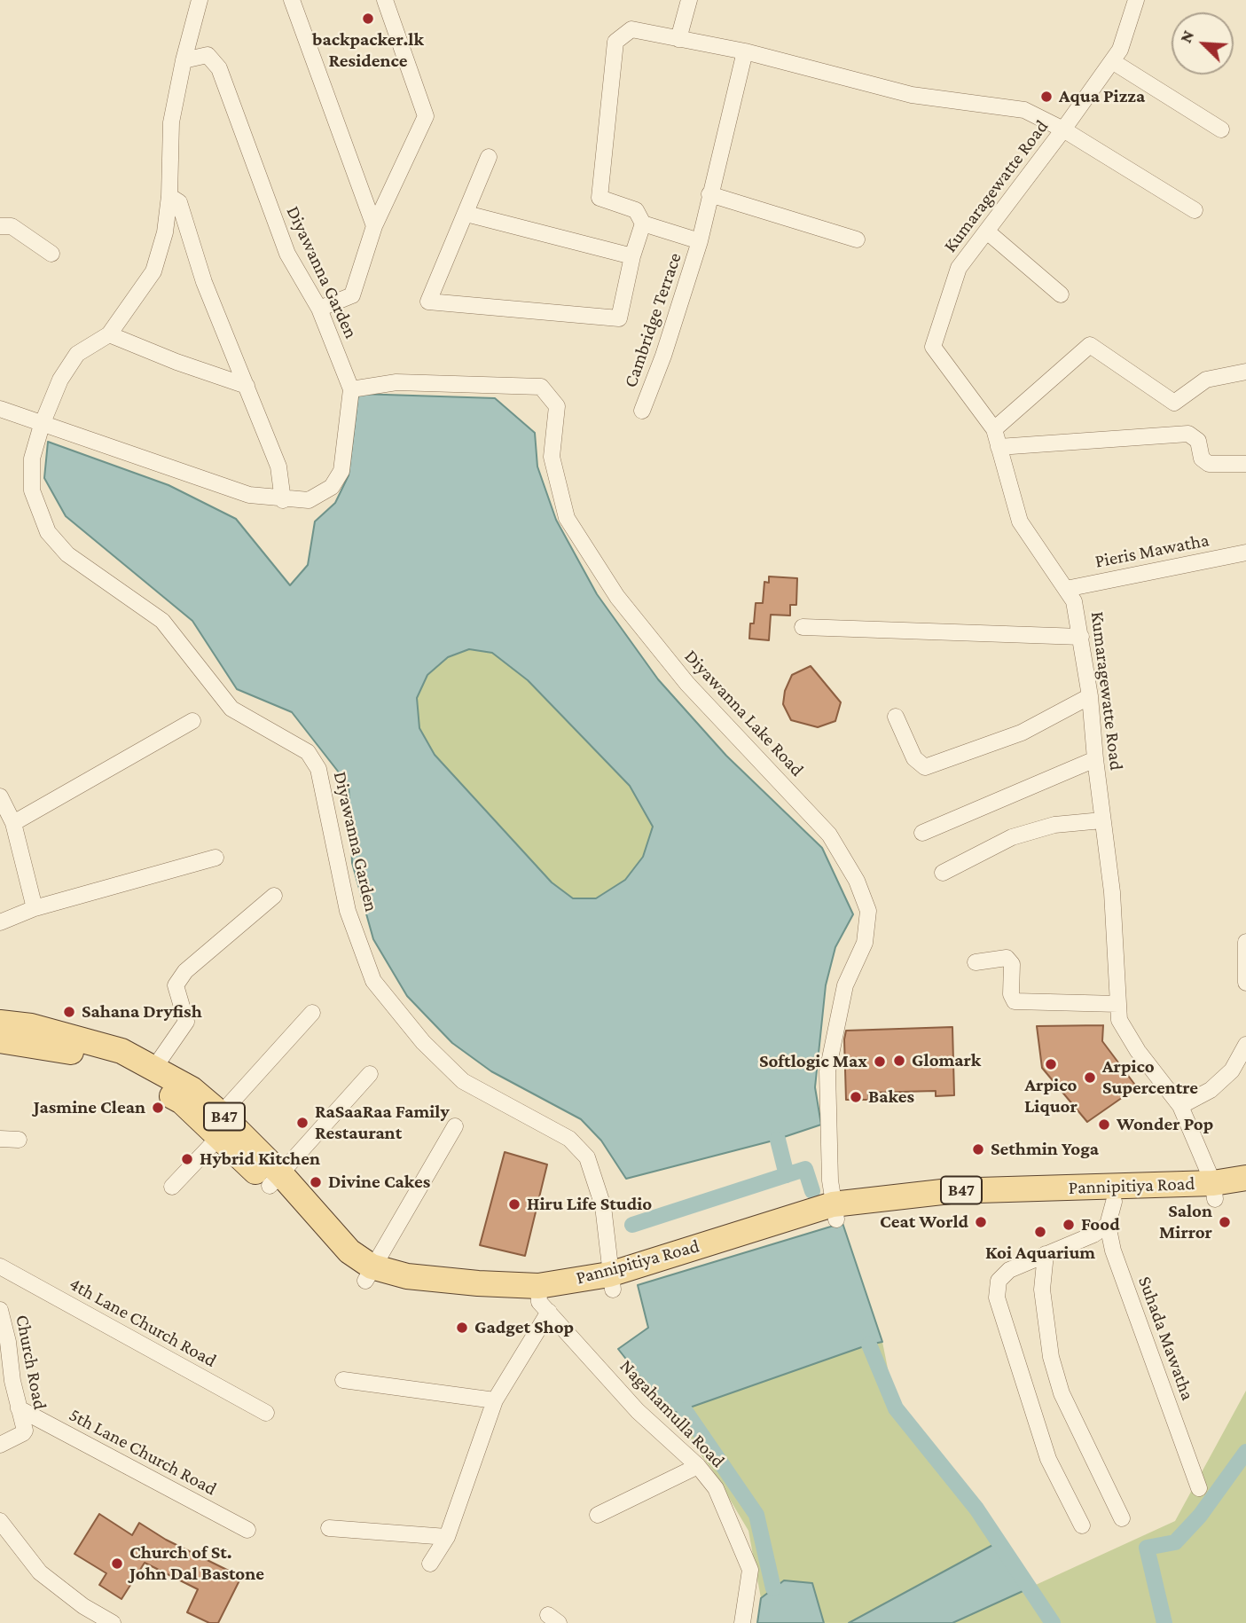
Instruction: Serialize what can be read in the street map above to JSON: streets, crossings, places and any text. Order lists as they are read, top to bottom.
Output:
{
  "streets": {
    "main road": ["B47", "Pannipitiya Road"],
    "street": [
      "Kumaragewatte Road",
      "Diyawanna Garden",
      "Cambridge Terrace",
      "Pieris Mawatha",
      "Diyawanna Lake Road",
      "4th Lane Church Road",
      "Suhada Mawatha",
      "Church Road",
      "Nagahamulla Road",
      "5th Lane Church Road"
    ]
  },
  "crossings": [
    ["Kumaragewatte Road", "Pieris Mawatha"],
    ["Kumaragewatte Road", "Pannipitiya Road"],
    ["Diyawanna Garden", "Diyawanna Lake Road"],
    ["Diyawanna Garden", "Pannipitiya Road"],
    ["Diyawanna Lake Road", "Pannipitiya Road"],
    ["Pannipitiya Road", "Suhada Mawatha"],
    ["Pannipitiya Road", "Nagahamulla Road"],
    ["Church Road", "5th Lane Church Road"]
  ],
  "places": [
    "backpacker.lk Residence",
    "Aqua Pizza",
    "Sahana Dryfish",
    "Glomark",
    "Softlogic Max",
    "Arpico Liquor",
    "Arpico Supercentre",
    "Bakes",
    "Jasmine Clean",
    "RaSaaRaa Family Restaurant",
    "Wonder Pop",
    "Sethmin Yoga",
    "Hybrid Kitchen",
    "Divine Cakes",
    "Hiru Life Studio",
    "Ceat World",
    "Salon Mirror",
    "Food",
    "Koi Aquarium",
    "Gadget Shop",
    "Church of St. John Dal Bastone"
  ],
  "north": "top left"
}
